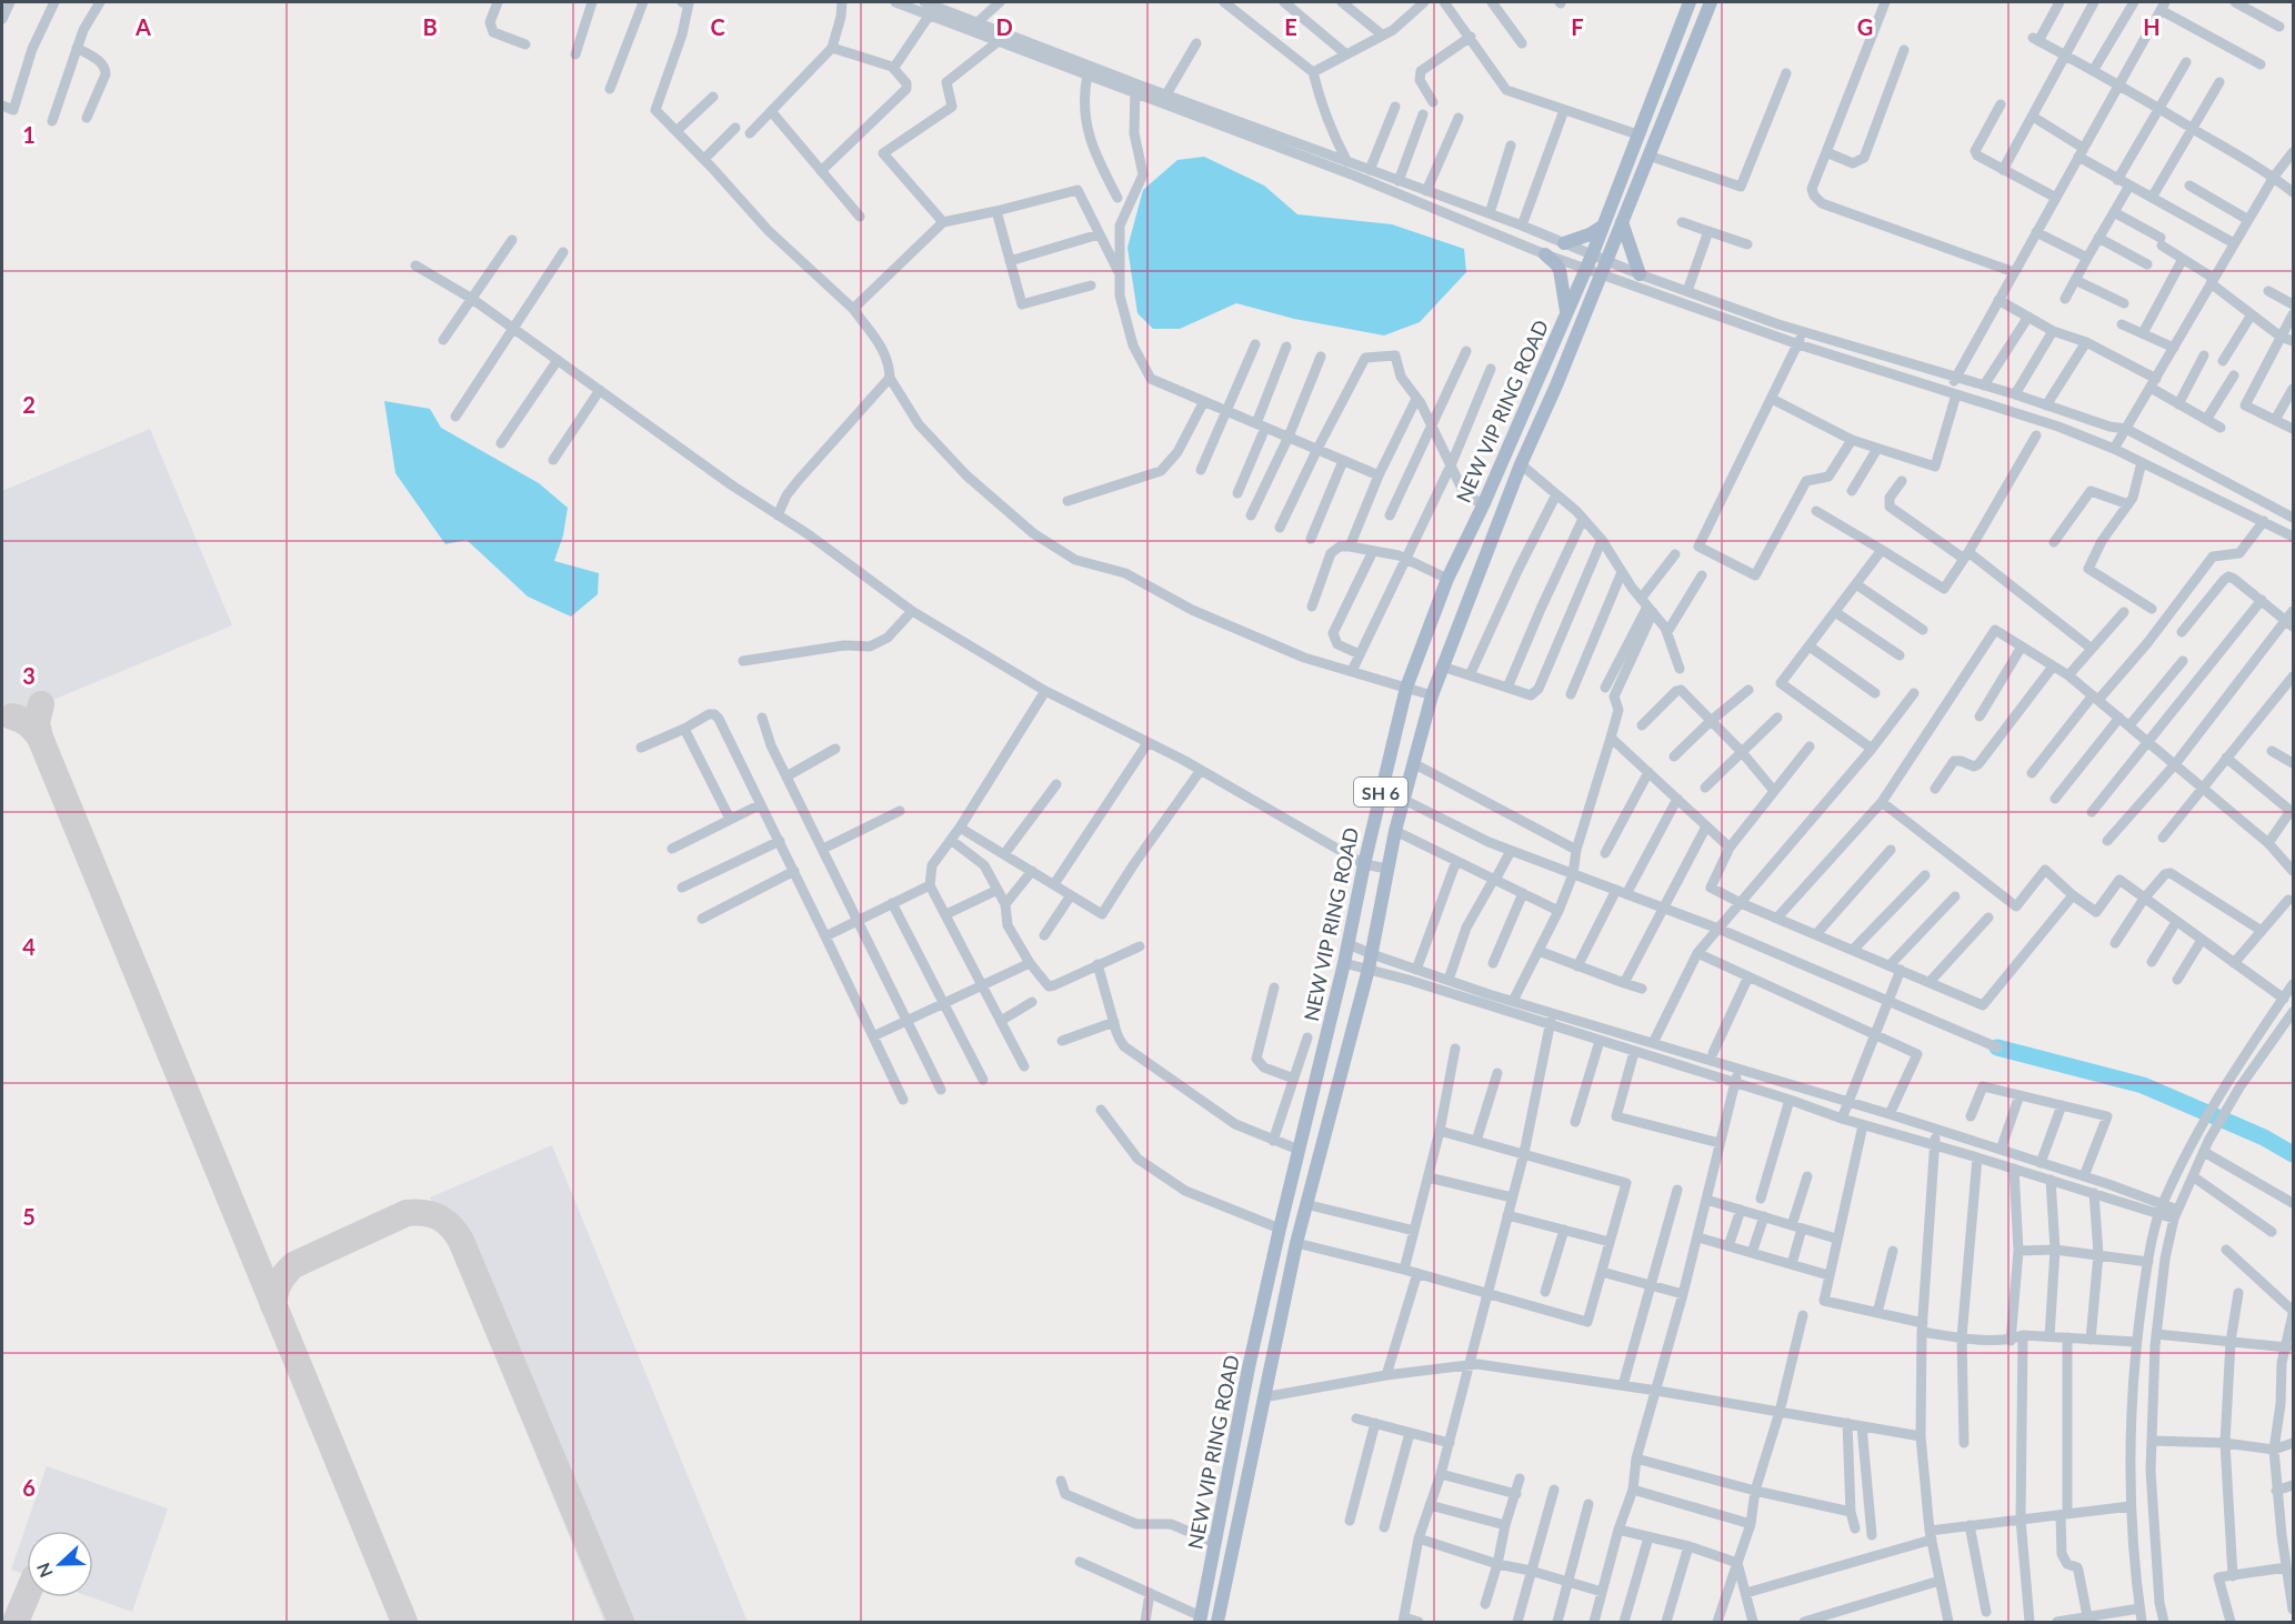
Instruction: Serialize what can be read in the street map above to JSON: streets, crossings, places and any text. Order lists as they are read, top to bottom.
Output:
{
  "streets": {
    "main road": ["NEW VIP RING ROAD", "SH 6"]
  },
  "north": "left",
  "grid": {
    "columns": [
      "A",
      "B",
      "C",
      "D",
      "E",
      "F",
      "G",
      "H"
    ],
    "rows": [
      "1",
      "2",
      "3",
      "4",
      "5",
      "6"
    ]
  }
}
